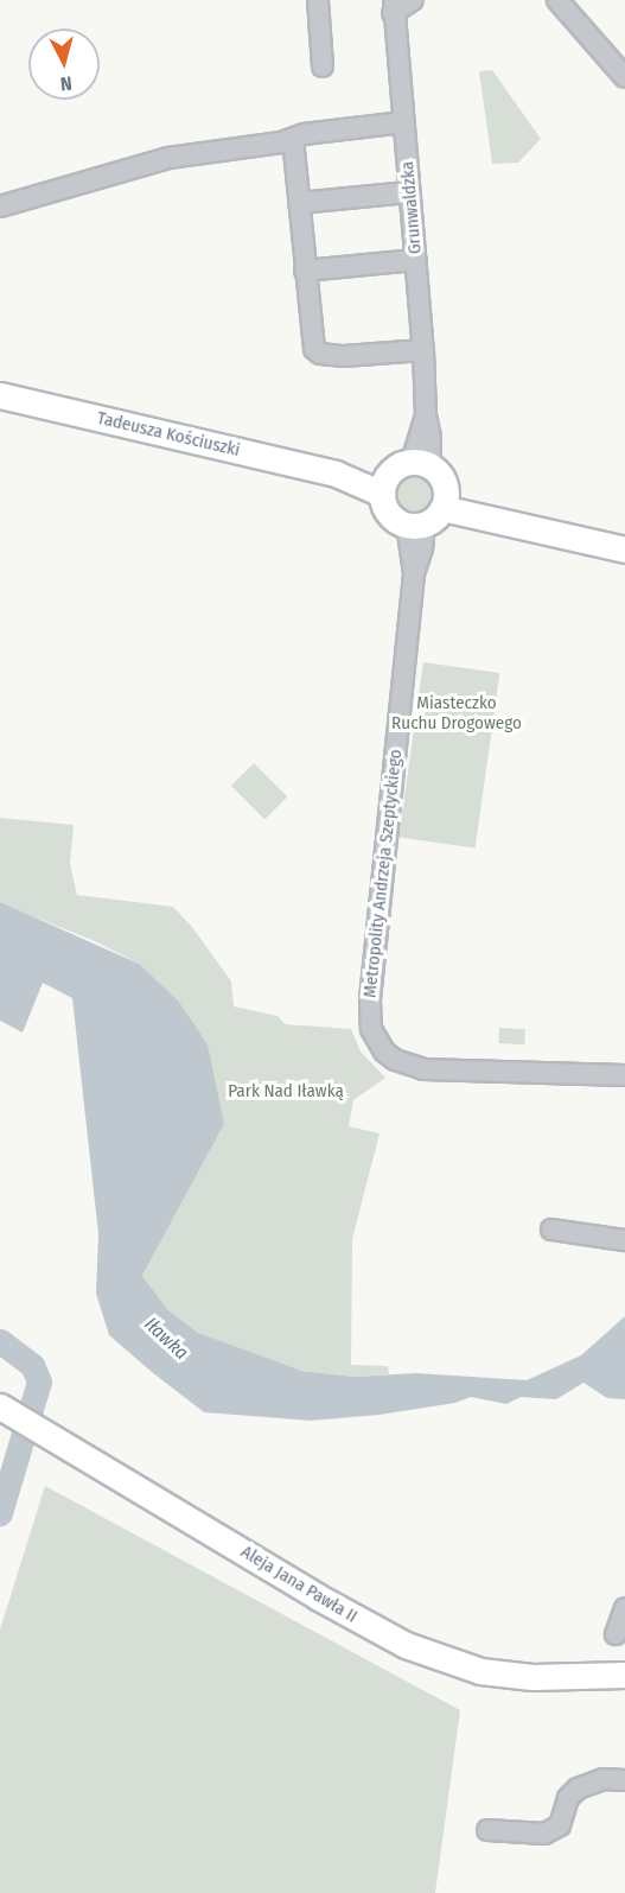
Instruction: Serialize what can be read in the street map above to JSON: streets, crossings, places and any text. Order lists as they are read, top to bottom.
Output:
{
  "streets": {
    "main road": ["Tadeusza Kościuszki", "Aleja Jana Pawła II"],
    "street": ["Grunwaldzka", "Metropolity Andrzeja Szeptyckiego"]
  },
  "crossings": [
    ["Grunwaldzka", "Tadeusza Kościuszki"],
    ["Grunwaldzka", "Metropolity Andrzeja Szeptyckiego"],
    ["Tadeusza Kościuszki", "Metropolity Andrzeja Szeptyckiego"]
  ],
  "water": ["Iławka"],
  "parks": ["Miasteczko Ruchu Drogowego", "Park Nad Iławką"],
  "north": "bottom"
}
